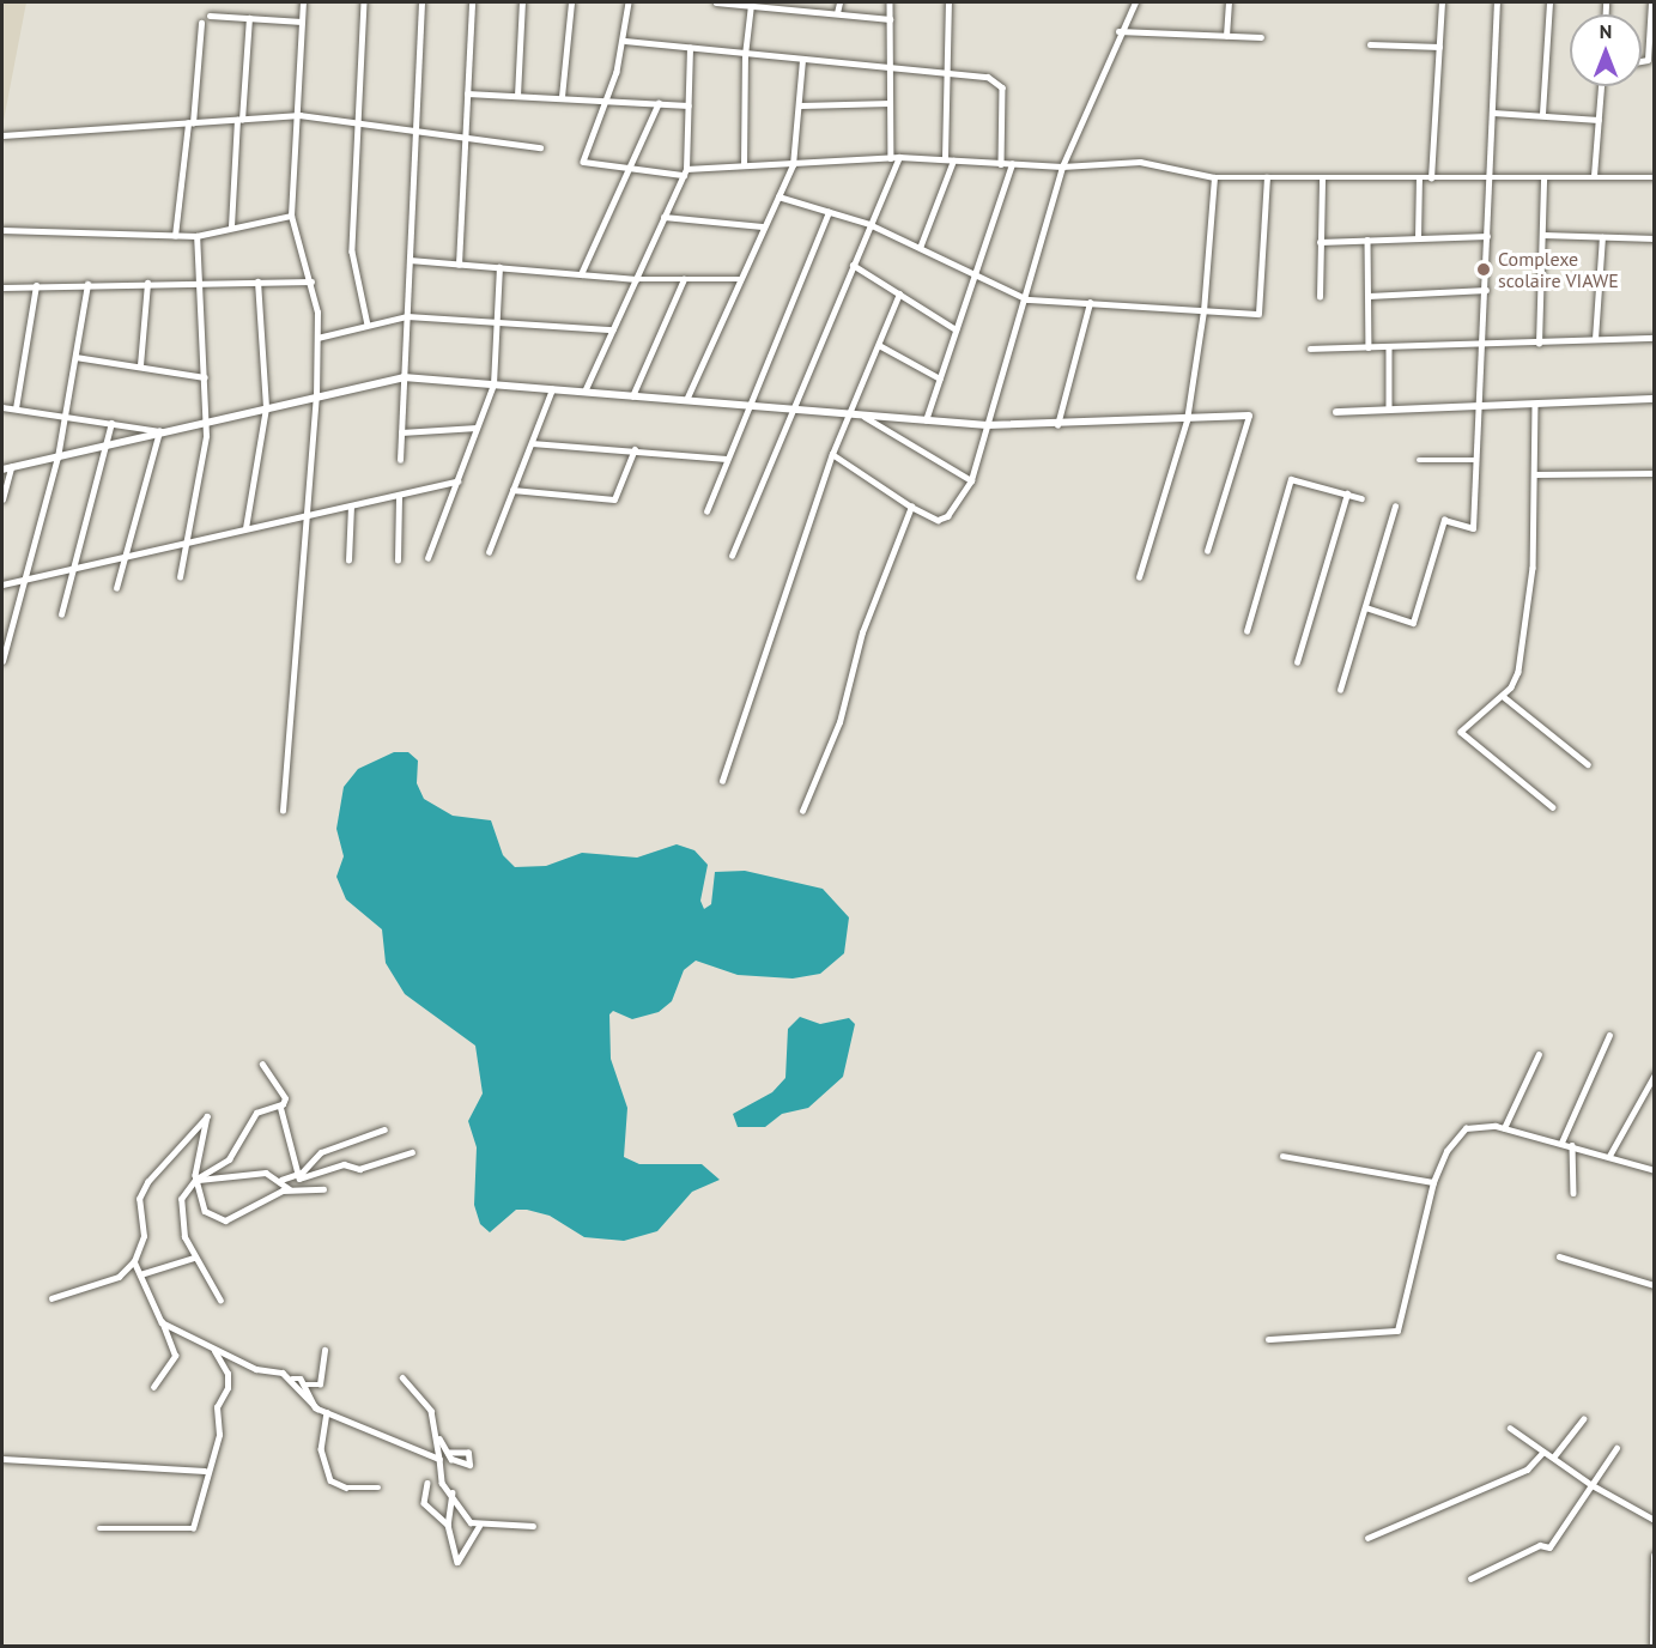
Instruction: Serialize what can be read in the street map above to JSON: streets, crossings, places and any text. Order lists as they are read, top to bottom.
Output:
{
  "places": ["Complexe scolaire VIAWE"],
  "north": "top"
}
